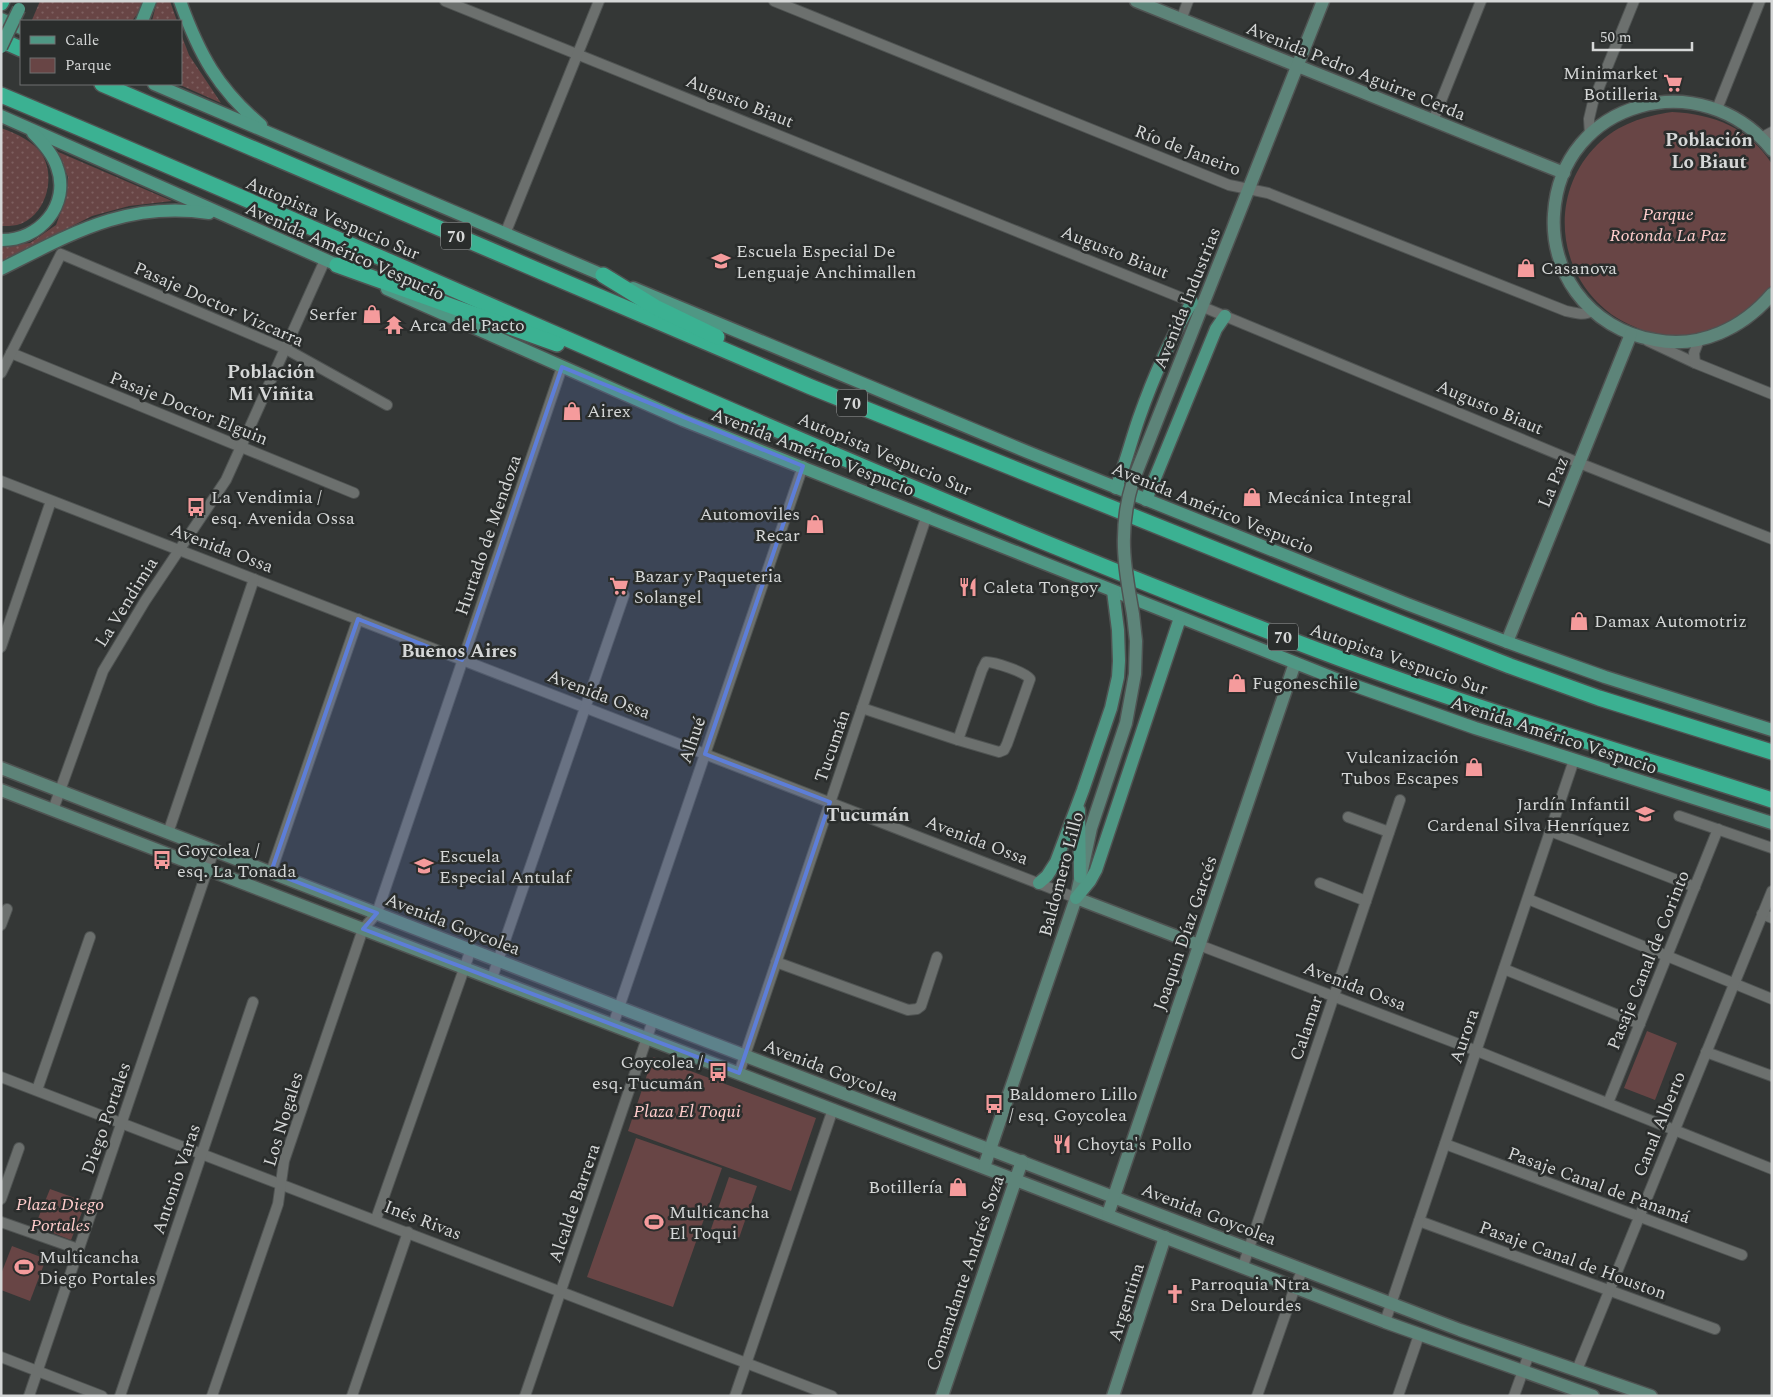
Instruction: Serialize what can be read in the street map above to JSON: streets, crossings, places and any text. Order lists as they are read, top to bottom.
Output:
{
  "streets": {
    "highway": ["Autopista Vespucio Sur", "70"],
    "main road": ["Avenida Américo Vespucio"],
    "street": [
      "Avenida Pedro Aguirre Cerda",
      "Augusto Biaut",
      "Río de Janeiro",
      "Avenida Industrias",
      "Pasaje Doctor Vizcarra",
      "Pasaje Doctor Elguin",
      "La Paz",
      "Hurtado de Mendoza",
      "Avenida Ossa",
      "La Vendimia",
      "Alhué",
      "Tucumán",
      "Baldomero Lillo",
      "Avenida Goycolea",
      "Joaquín Díaz Garcés",
      "Pasaje Canal de Corinto",
      "Calamar",
      "Aurora",
      "Diego Portales",
      "Los Nogales",
      "Canal Alberto",
      "Antonio Varas",
      "Pasaje Canal de Panamá",
      "Alcalde Barrera",
      "Inés Rivas",
      "Pasaje Canal de Houston",
      "Comandante Andrés Soza",
      "Argentina"
    ]
  },
  "crossings": [
    ["Avenida Pedro Aguirre Cerda", "Avenida Industrias"],
    ["Augusto Biaut", "Avenida Industrias"],
    ["Augusto Biaut", "La Paz"],
    ["Río de Janeiro", "Avenida Industrias"],
    ["Avenida Américo Vespucio", "La Paz"],
    ["Avenida Américo Vespucio", "Hurtado de Mendoza"],
    ["Avenida Américo Vespucio", "La Vendimia"],
    ["Avenida Américo Vespucio", "Alhué"],
    ["Avenida Américo Vespucio", "Tucumán"],
    ["Avenida Américo Vespucio", "Joaquín Díaz Garcés"],
    ["Avenida Américo Vespucio", "Aurora"],
    ["Avenida Industrias", "Baldomero Lillo"],
    ["Pasaje Doctor Vizcarra", "Pasaje Doctor Elguin"],
    ["Pasaje Doctor Vizcarra", "La Vendimia"],
    ["Pasaje Doctor Elguin", "La Vendimia"],
    ["Hurtado de Mendoza", "Avenida Ossa"],
    ["Hurtado de Mendoza", "Avenida Goycolea"],
    ["Hurtado de Mendoza", "Los Nogales"],
    ["Avenida Ossa", "La Vendimia"],
    ["Avenida Ossa", "Alhué"],
    ["Avenida Ossa", "Tucumán"],
    ["Avenida Ossa", "Baldomero Lillo"],
    ["Avenida Ossa", "Joaquín Díaz Garcés"],
    ["Avenida Ossa", "Pasaje Canal de Corinto"],
    ["Avenida Ossa", "Calamar"],
    ["Avenida Ossa", "Aurora"],
    ["Avenida Ossa", "Canal Alberto"],
    ["La Vendimia", "Avenida Goycolea"],
    ["Alhué", "Avenida Goycolea"],
    ["Tucumán", "Avenida Goycolea"],
    ["Baldomero Lillo", "Avenida Goycolea"],
    ["Avenida Goycolea", "Joaquín Díaz Garcés"],
    ["Avenida Goycolea", "Calamar"],
    ["Avenida Goycolea", "Aurora"],
    ["Avenida Goycolea", "Diego Portales"],
    ["Avenida Goycolea", "Los Nogales"],
    ["Avenida Goycolea", "Canal Alberto"],
    ["Avenida Goycolea", "Alcalde Barrera"],
    ["Avenida Goycolea", "Comandante Andrés Soza"],
    ["Avenida Goycolea", "Argentina"],
    ["Aurora", "Pasaje Canal de Panamá"],
    ["Aurora", "Pasaje Canal de Houston"],
    ["Diego Portales", "Inés Rivas"],
    ["Los Nogales", "Inés Rivas"],
    ["Canal Alberto", "Pasaje Canal de Panamá"],
    ["Canal Alberto", "Pasaje Canal de Houston"],
    ["Antonio Varas", "Inés Rivas"],
    ["Alcalde Barrera", "Inés Rivas"]
  ],
  "districts": [
    "Población Lo Biaut",
    "Población Mi Viñita",
    "Buenos Aires",
    "Tucumán"
  ],
  "parks": ["Parque Rotonda La Paz", "Plaza El Toqui", "Plaza Diego Portales"],
  "places": {
    "supermarket": ["Minimarket Botilleria", "Bazar y Paqueteria Solangel"],
    "school or university": ["Escuela Especial De Lenguaje Anchimallen", "Jardín Infantil Cardenal Silva Henríquez", "Escuela Especial Antulaf"],
    "shop": [
      "Casanova",
      "Serfer",
      "Airex",
      "Mecánica Integral",
      "Automoviles Recar",
      "Damax Automotriz",
      "Fugoneschile",
      "Vulcanización Tubos Escapes",
      "Botillería"
    ],
    "temple": ["Arca del Pacto"],
    "bus stop": [
      "La Vendimia / esq. Avenida Ossa",
      "Goycolea / esq. La Tonada",
      "Goycolea / esq. Tucumán",
      "Baldomero Lillo / esq. Goycolea"
    ],
    "restaurant": ["Caleta Tongoy", "Choyta's Pollo"],
    "sports": ["Multicancha El Toqui", "Multicancha Diego Portales"],
    "church": ["Parroquia Ntra Sra Delourdes"]
  },
  "legend": ["Calle", "Parque"],
  "scale_bar": "50 m"
}
